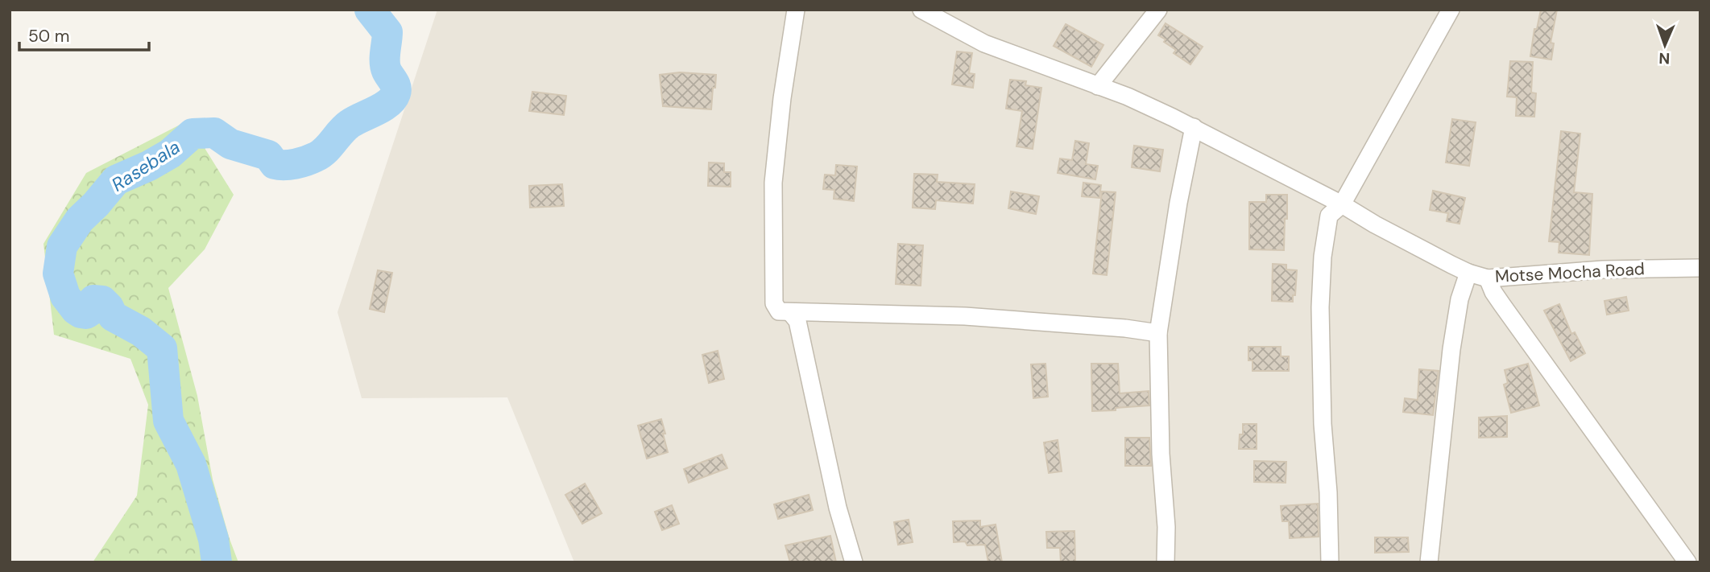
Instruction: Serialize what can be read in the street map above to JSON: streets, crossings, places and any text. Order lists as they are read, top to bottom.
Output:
{
  "streets": {
    "street": ["Motse Mocha Road"]
  },
  "water": ["Rasebala"],
  "scale_bar": "50 m",
  "north": "bottom"
}
